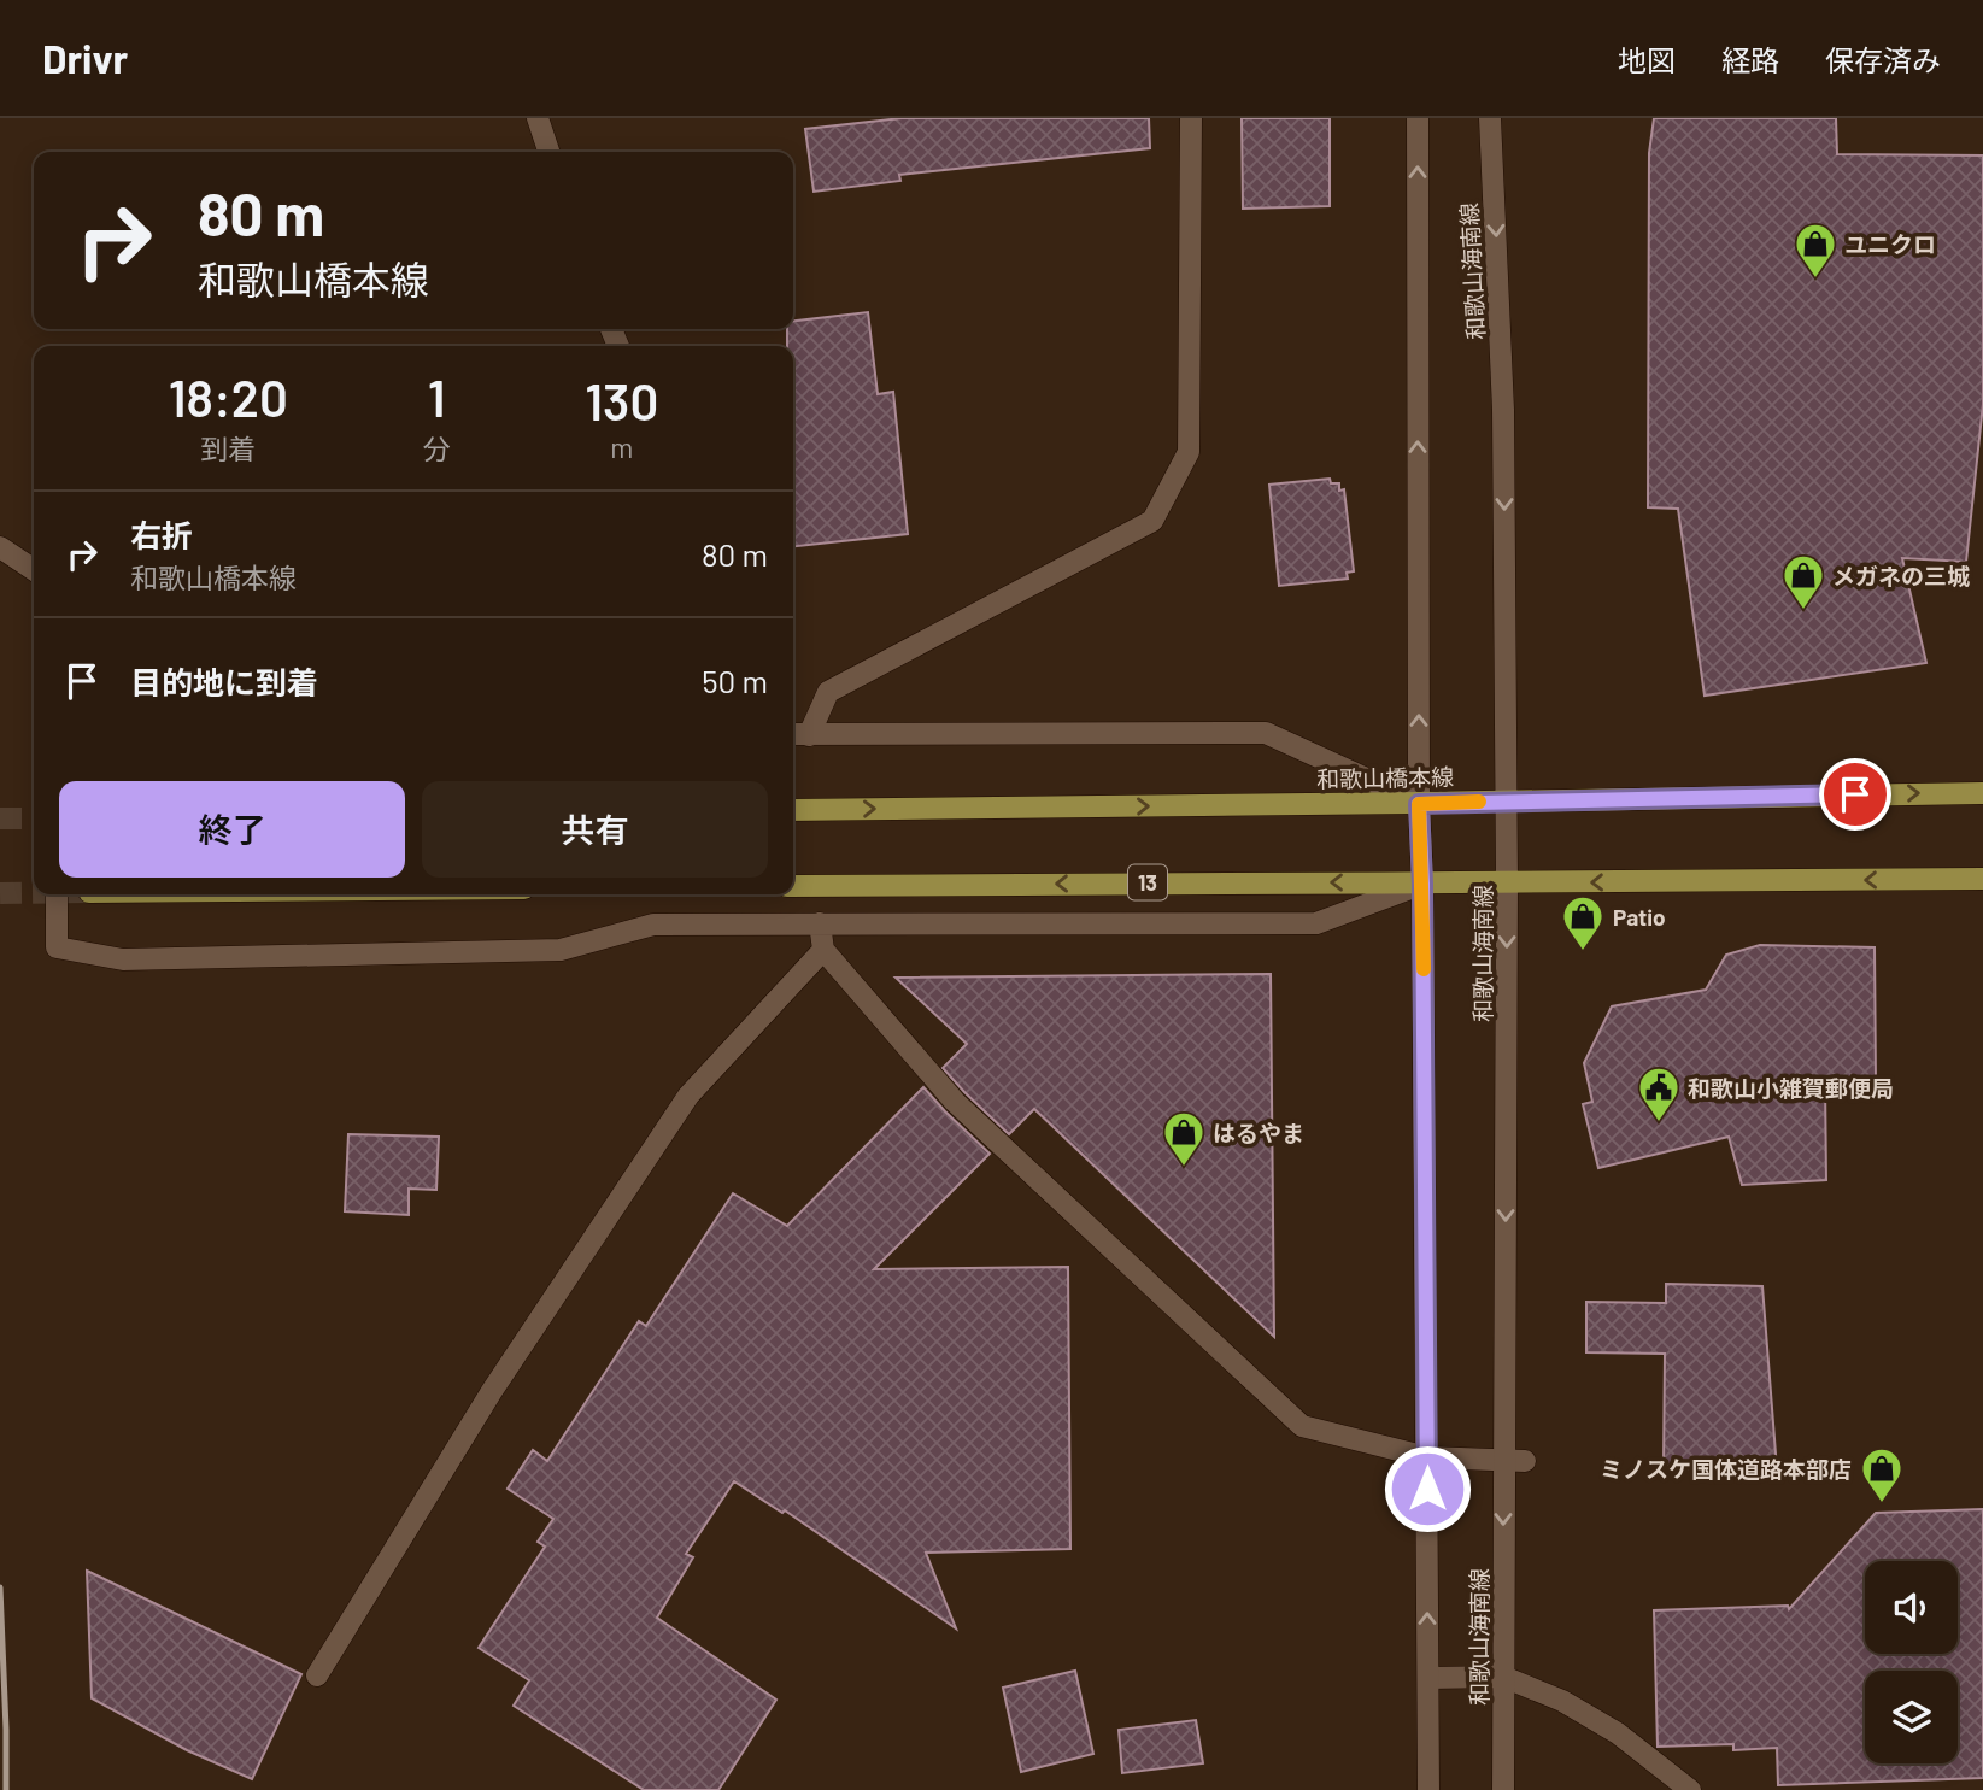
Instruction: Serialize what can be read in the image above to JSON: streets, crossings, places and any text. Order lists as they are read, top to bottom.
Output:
{
  "streets": {
    "main road": ["和歌山橋本線", "13"],
    "street": ["和歌山海南線"]
  },
  "crossings": [
    ["和歌山海南線", "和歌山橋本線"],
    ["和歌山海南線", "13"]
  ],
  "places": {
    "shop": [
      "ユニクロ",
      "メガネの三城",
      "Patio",
      "はるやま",
      "ミノスケ国体道路本部店"
    ],
    "public building": ["和歌山小雑賀郵便局"]
  },
  "page": {
    "header": "Drivr",
    "nav": ["地図", "経路", "保存済み"],
    "turn": ["80 m", "和歌山橋本線"],
    "eta": [
      "18:20",
      "到着",
      "1",
      "分",
      "130",
      "m"
    ],
    "list": [
      {
        "name": "右折",
        "note": "和歌山橋本線",
        "value": "80 m"
      },
      {
        "name": "目的地に到着",
        "value": "50 m"
      }
    ],
    "buttons": ["終了", "共有"]
  }
}
